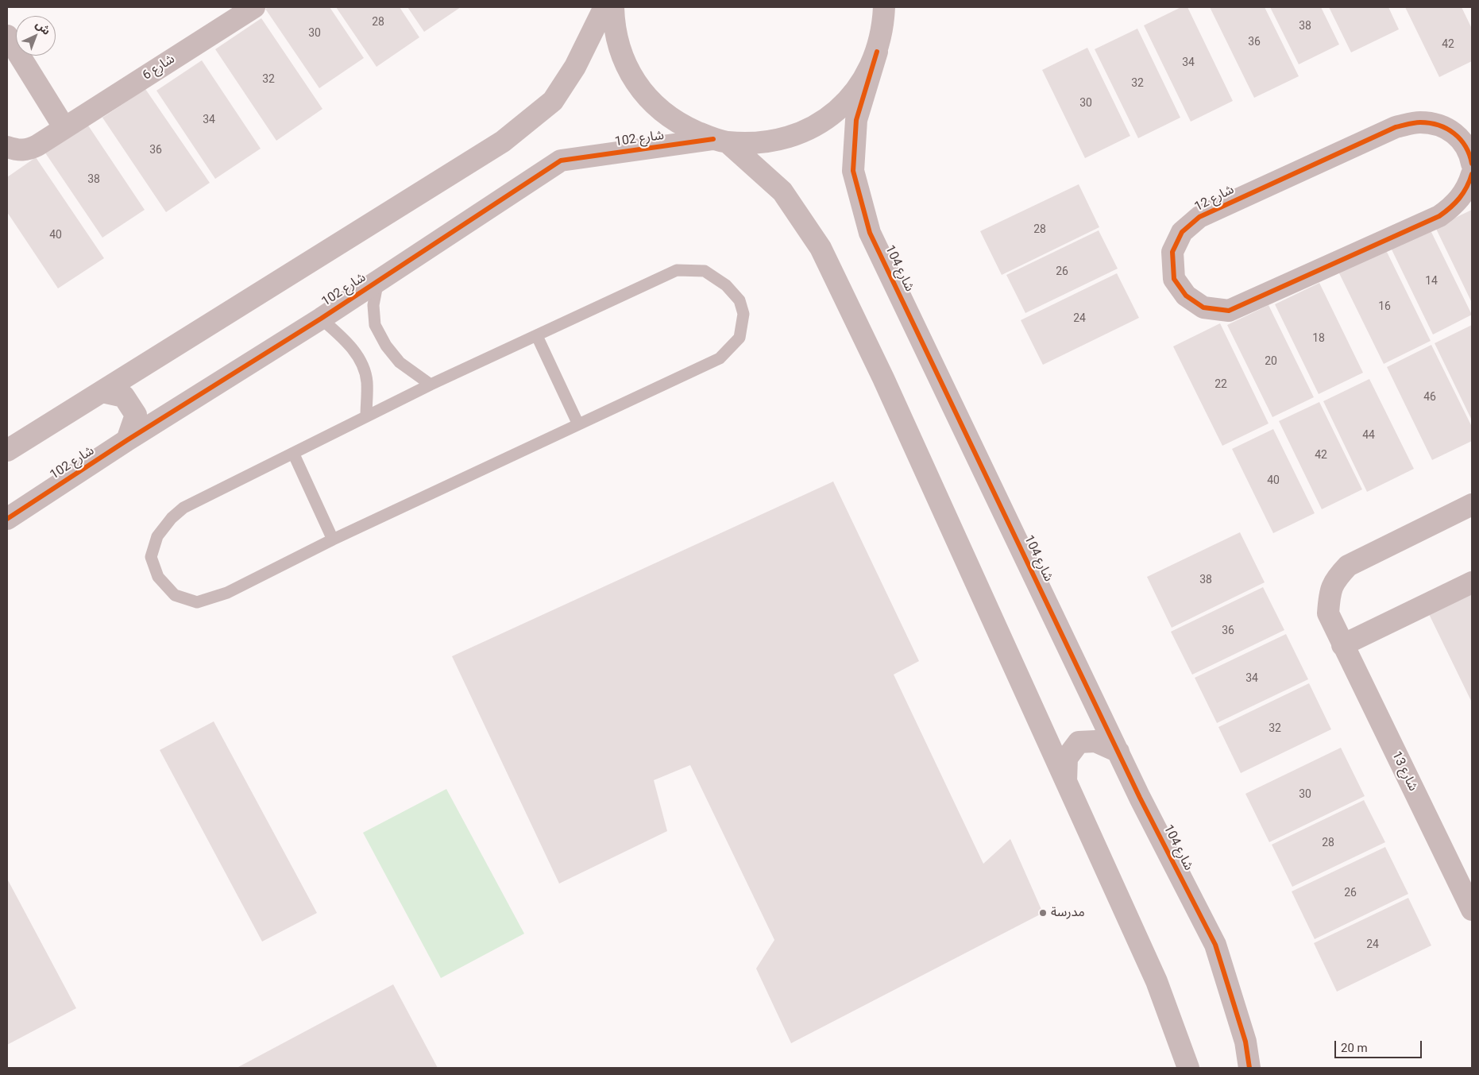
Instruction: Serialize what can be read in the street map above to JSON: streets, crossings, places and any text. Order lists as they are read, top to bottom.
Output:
{
  "streets": {
    "street": [
      "شارع 6",
      "شارع 102",
      "شارع 12",
      "شارع 104",
      "شارع 13"
    ]
  },
  "crossings": [
    ["شارع 102", "شارع 104"]
  ],
  "places": ["مدرسة"],
  "house_numbers": [
    "28",
    "38",
    "30",
    "36",
    "42",
    "34",
    "32",
    "32",
    "30",
    "34",
    "36",
    "38",
    "28",
    "40",
    "26",
    "14",
    "16",
    "24",
    "18",
    "20",
    "22",
    "46",
    "44",
    "42",
    "40",
    "38",
    "36",
    "34",
    "32",
    "30",
    "28",
    "26",
    "24"
  ],
  "scale_bar": "20 m",
  "north": "top right"
}
